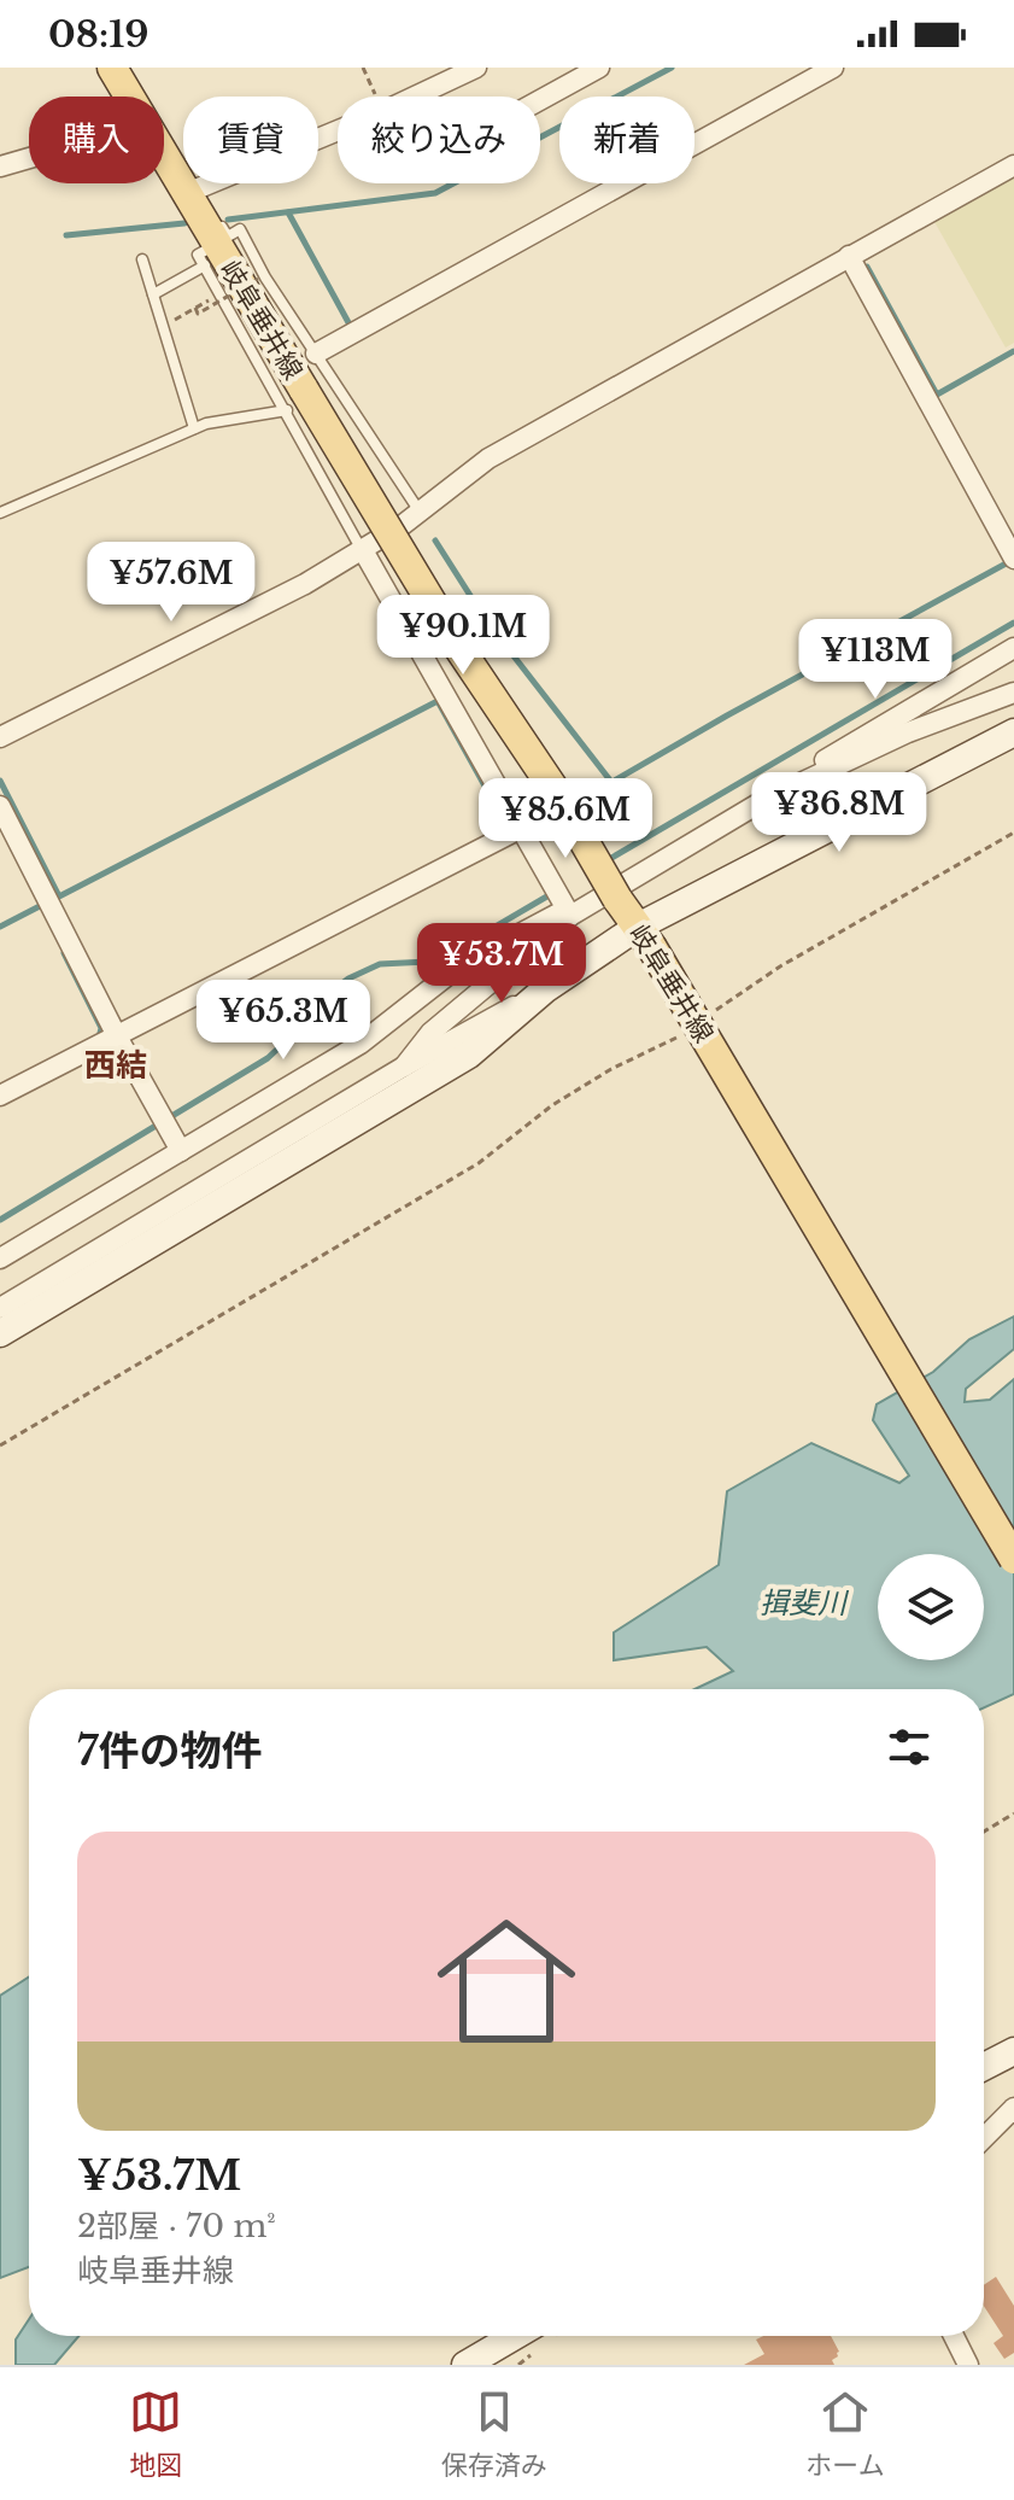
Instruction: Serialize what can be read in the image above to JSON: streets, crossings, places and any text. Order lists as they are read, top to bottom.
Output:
{
  "streets": {
    "main road": ["岐阜垂井線"]
  },
  "districts": ["西結"],
  "water": ["揖斐川"],
  "page": {
    "status": "08:19",
    "chip": [
      "購入",
      "賃貸",
      "絞り込み",
      "新着"
    ],
    "price": [
      "¥57.6M",
      "¥90.1M",
      "¥113M",
      "¥36.8M",
      "¥85.6M",
      "¥53.7M",
      "¥65.3M"
    ],
    "heading": "7件の物件",
    "list": [
      {
        "name": "¥53.7M",
        "note": "2部屋 · 70 m² · 岐阜垂井線"
      }
    ],
    "tabs": ["地図", "保存済み", "ホーム"]
  }
}
